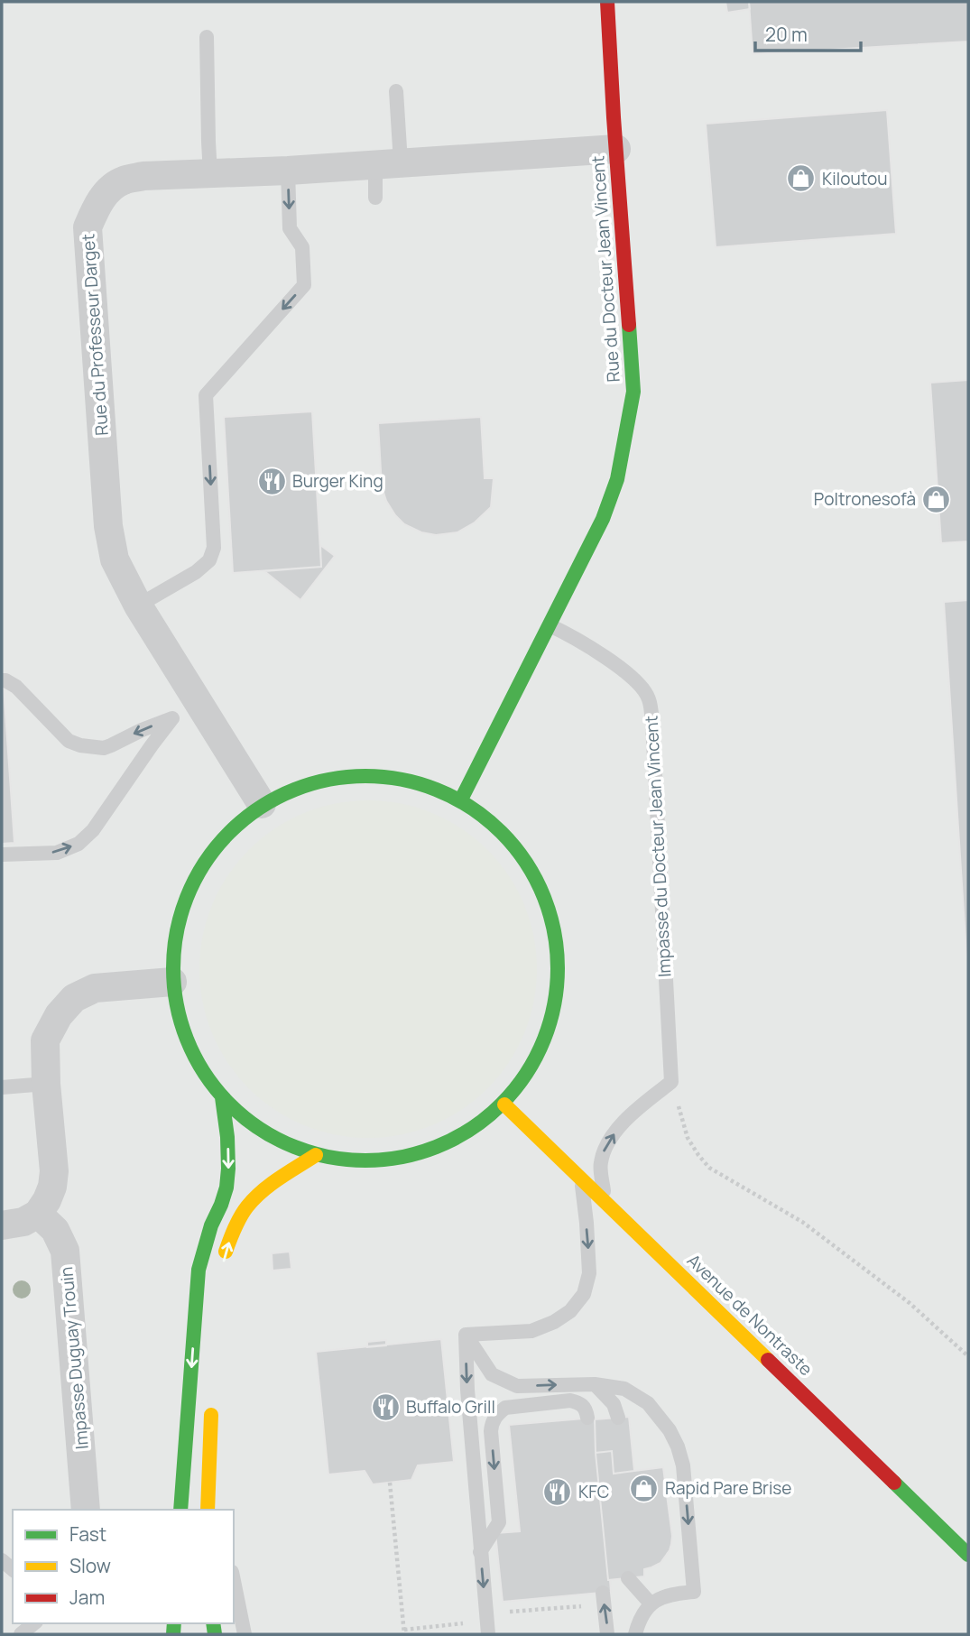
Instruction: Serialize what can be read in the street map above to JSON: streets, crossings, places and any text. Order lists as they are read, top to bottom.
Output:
{
  "streets": {
    "main road": ["Rue du Docteur Jean Vincent", "Avenue de Nontraste"],
    "street": ["Rue du Professeur Darget", "Impasse Duguay Trouin"],
    "lane": ["Impasse du Docteur Jean Vincent"]
  },
  "crossings": [
    ["Rue du Docteur Jean Vincent", "Rue du Professeur Darget"],
    ["Rue du Docteur Jean Vincent", "Impasse du Docteur Jean Vincent"]
  ],
  "places": {
    "shop": ["Kiloutou", "Poltronesofà", "Rapid Pare Brise"],
    "restaurant": ["Burger King", "Buffalo Grill", "KFC"]
  },
  "legend": ["Fast", "Slow", "Jam"],
  "scale_bar": "20 m"
}
